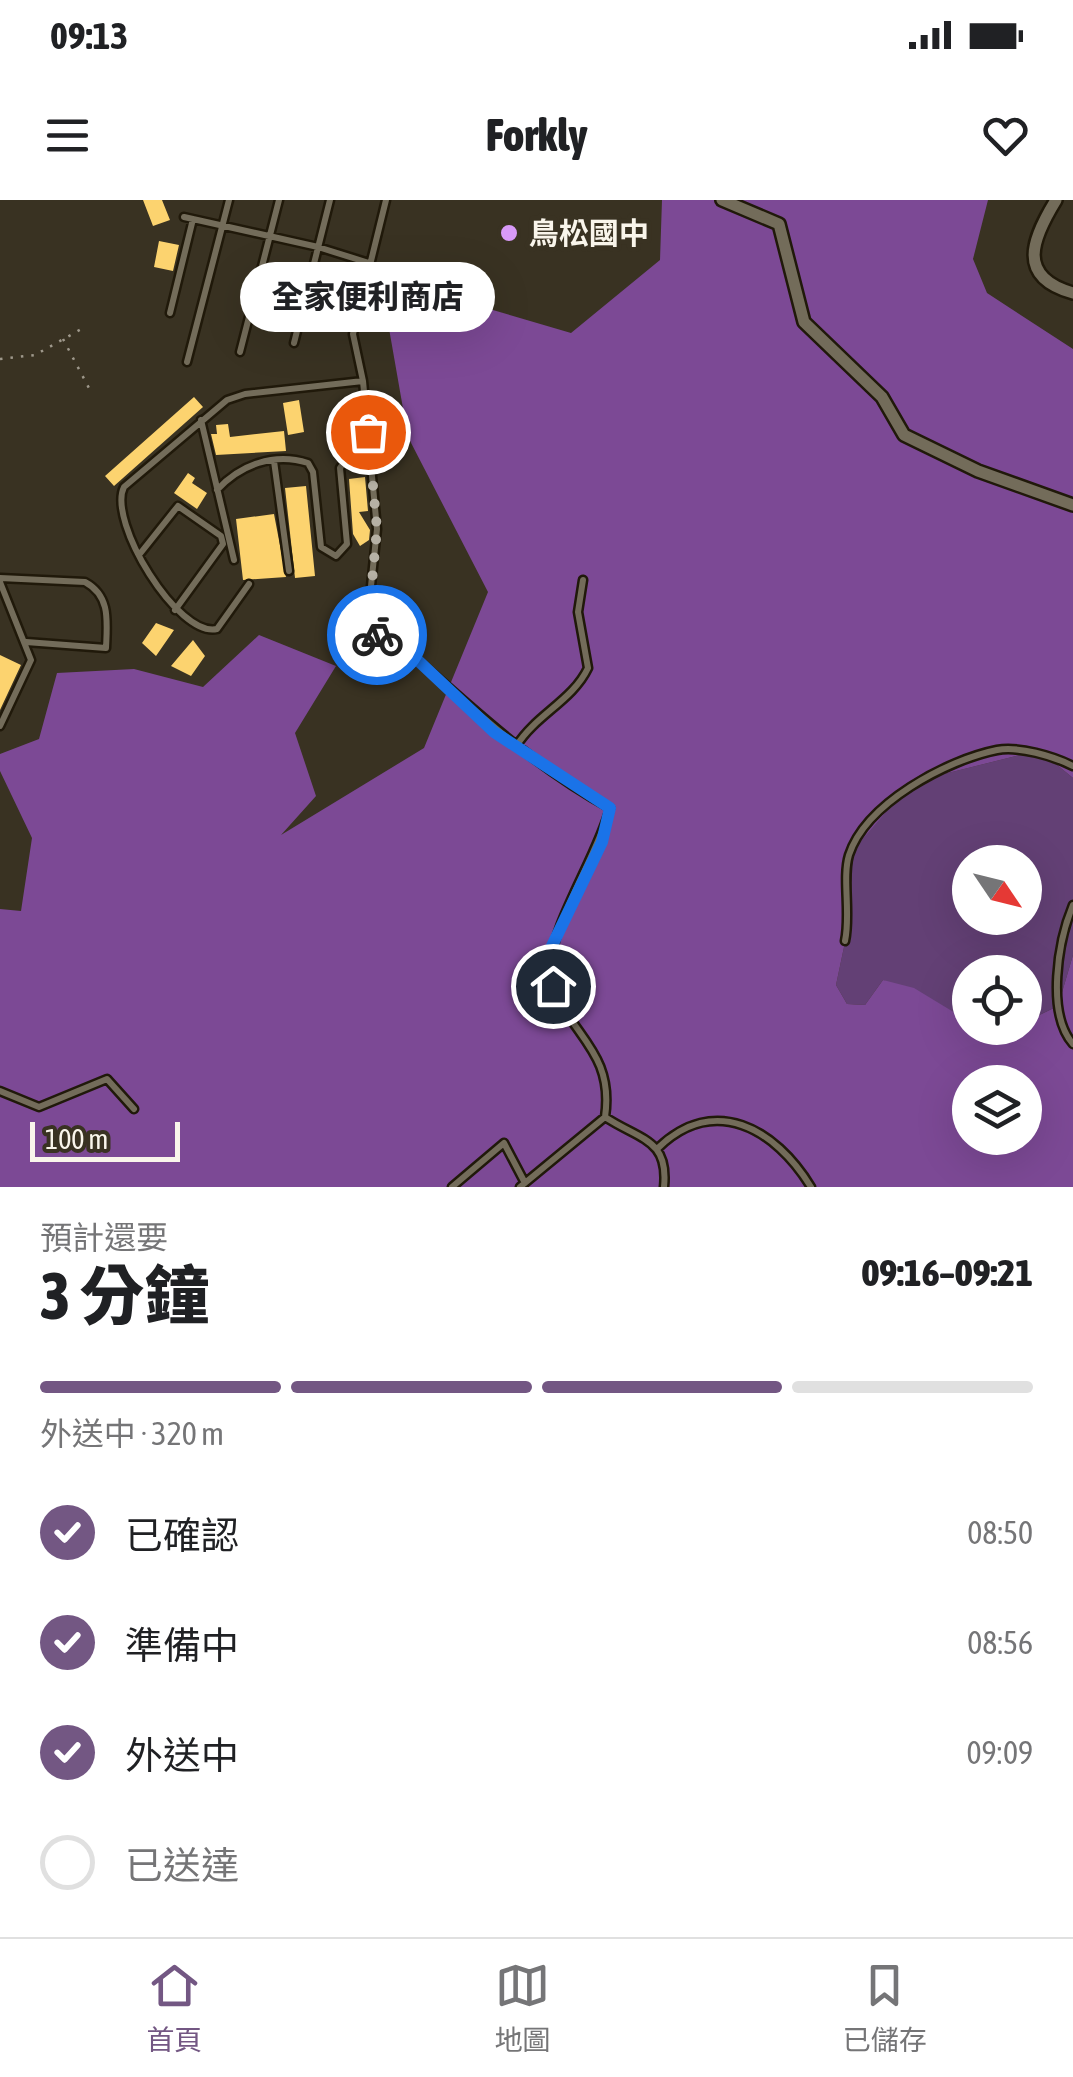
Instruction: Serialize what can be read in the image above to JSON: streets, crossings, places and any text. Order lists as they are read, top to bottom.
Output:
{
  "places": ["鳥松國中", "全家便利商店"],
  "scale_bar": "100 m",
  "north": "bottom right",
  "page": {
    "status": "09:13",
    "header": "Forkly",
    "bubble": "全家便利商店",
    "scale": "100 m",
    "heading": ["3 分鐘", "預計還要", "09:16–09:21"],
    "bar": "外送中 · 320 m",
    "list": [
      ["已確認", "08:50"],
      ["準備中", "08:56"],
      ["外送中", "09:09"],
      "已送達"
    ],
    "tabs": ["首頁", "地圖", "已儲存"]
  }
}
